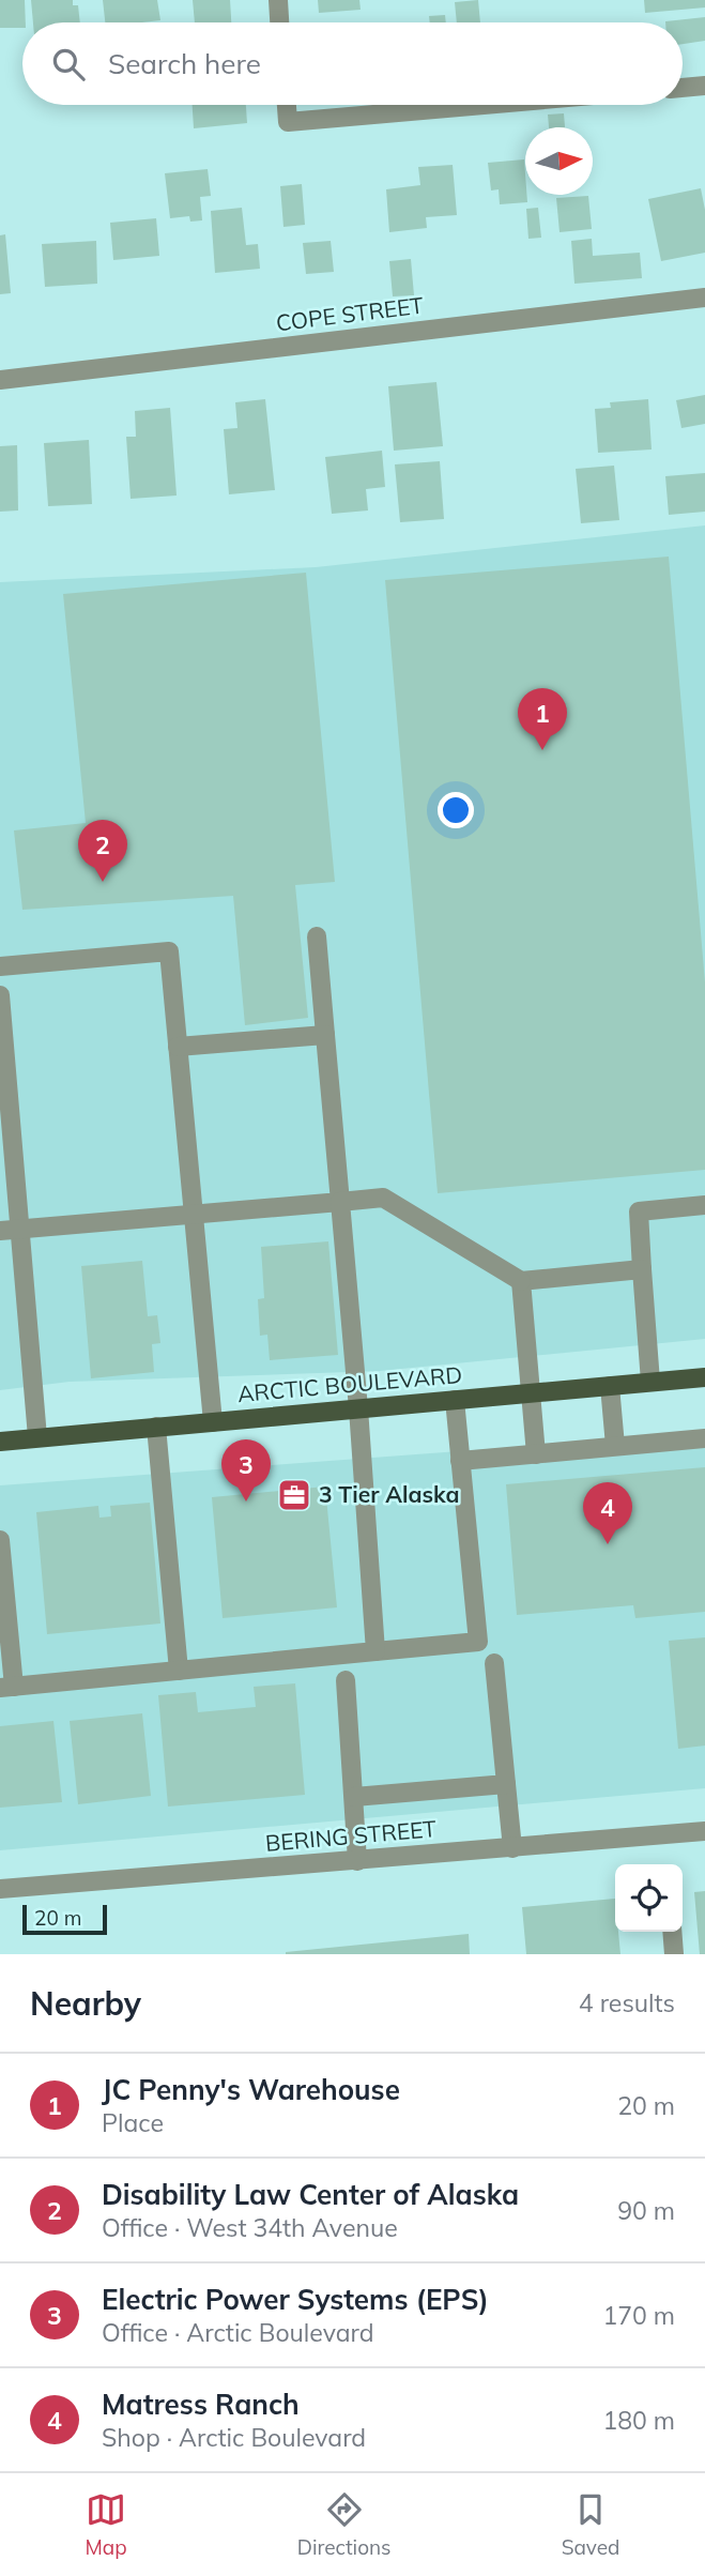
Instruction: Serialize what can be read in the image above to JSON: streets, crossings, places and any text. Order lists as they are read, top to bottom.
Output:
{
  "streets": {
    "main road": ["ARCTIC BOULEVARD"],
    "street": ["COPE STREET", "BERING STREET"]
  },
  "places": {
    "office": ["3 Tier Alaska"]
  },
  "scale_bar": "20 m",
  "north": "right",
  "page": {
    "search": "Search here",
    "pins": [
      "1",
      "2",
      "3",
      "4"
    ],
    "scale": "20 m",
    "heading": ["Nearby", "4 results"],
    "list": [
      {
        "mark": "1",
        "name": "JC Penny's Warehouse",
        "note": "Place",
        "value": "20 m"
      },
      {
        "mark": "2",
        "name": "Disability Law Center of Alaska",
        "note": "Office · West 34th Avenue",
        "value": "90 m"
      },
      {
        "mark": "3",
        "name": "Electric Power Systems (EPS)",
        "note": "Office · Arctic Boulevard",
        "value": "170 m"
      },
      {
        "mark": "4",
        "name": "Matress Ranch",
        "note": "Shop · Arctic Boulevard",
        "value": "180 m"
      }
    ],
    "nav": ["Map", "Directions", "Saved"]
  }
}
